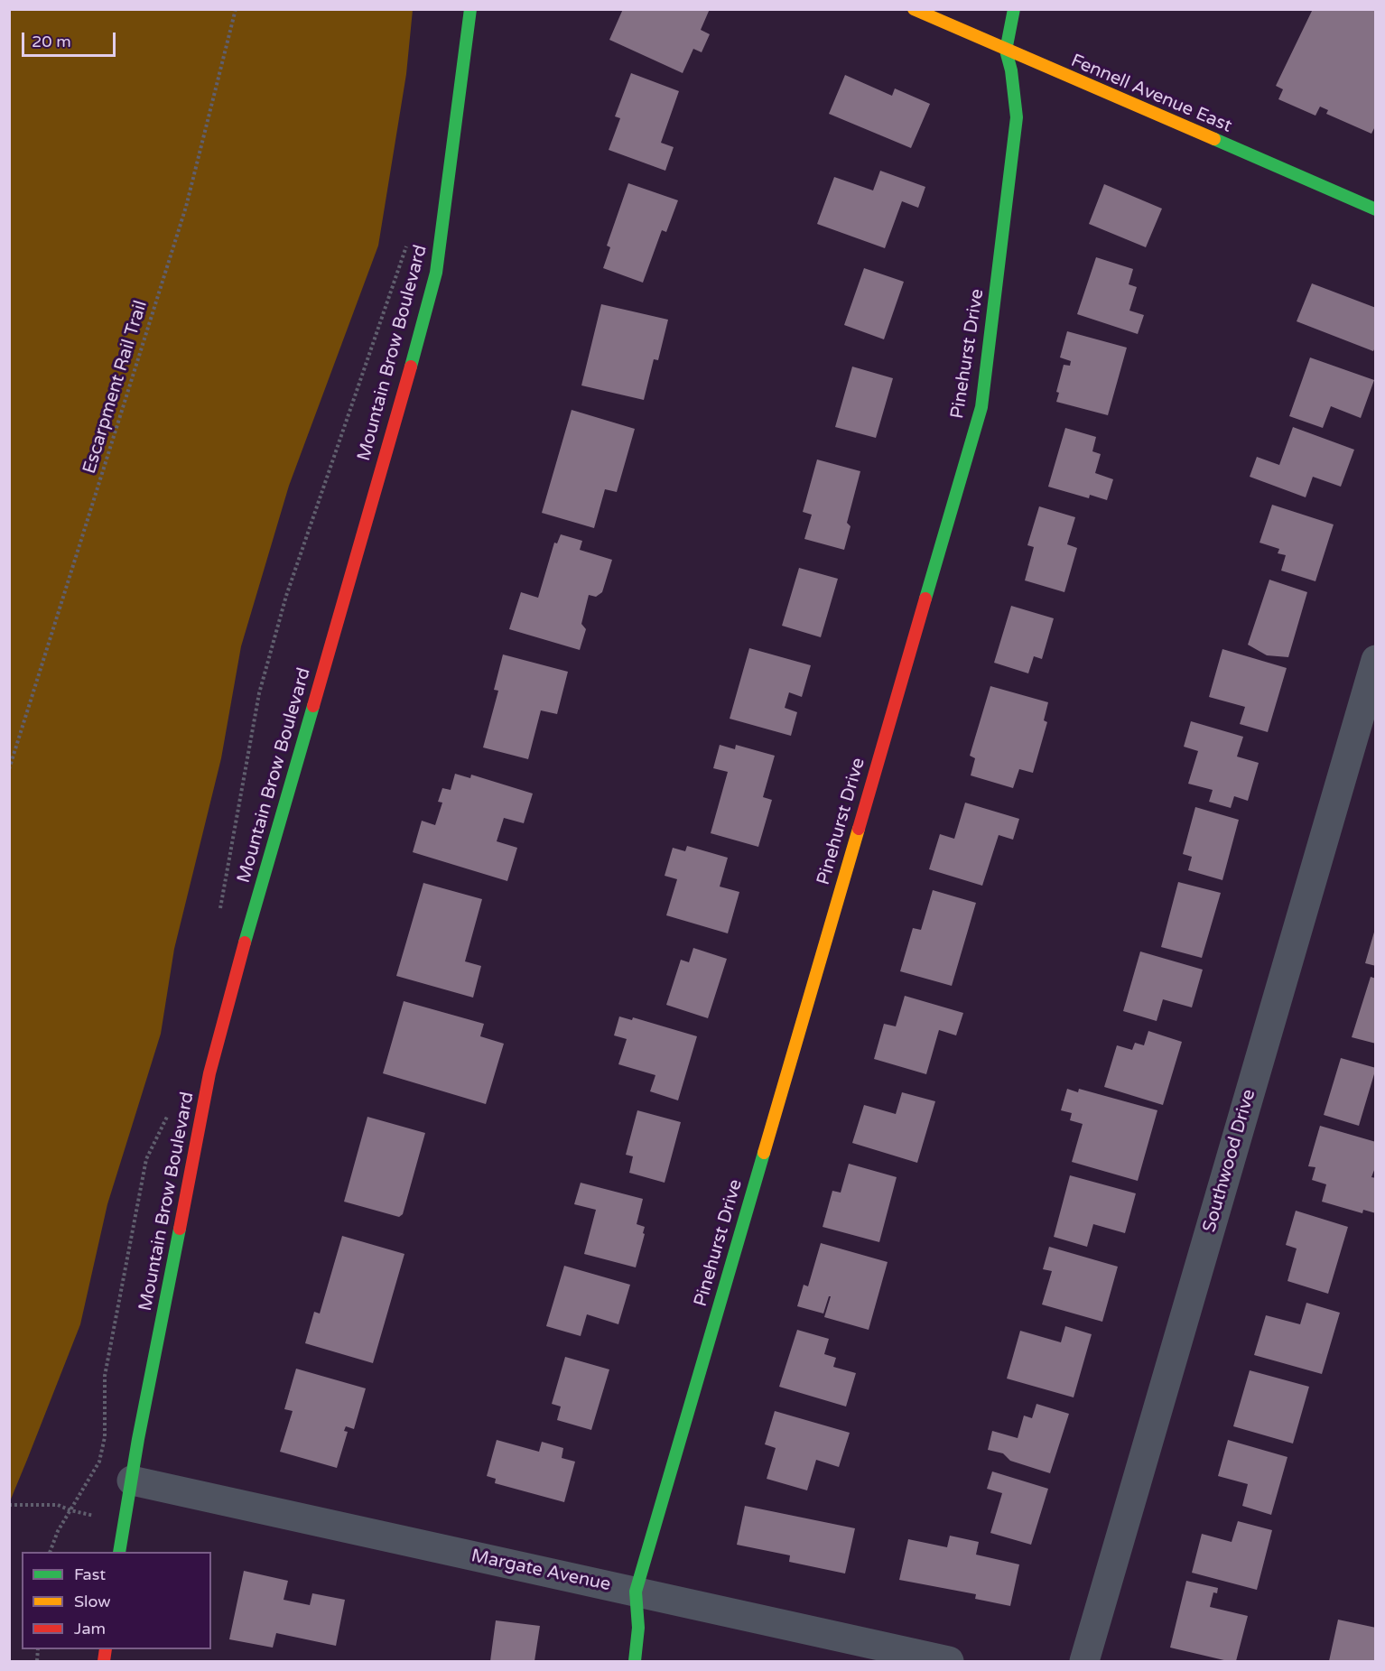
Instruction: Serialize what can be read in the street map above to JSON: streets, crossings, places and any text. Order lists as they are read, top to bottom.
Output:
{
  "streets": {
    "main road": ["Fennell Avenue East", "Mountain Brow Boulevard", "Pinehurst Drive"],
    "street": ["Southwood Drive", "Margate Avenue"],
    "path": ["Escarpment Rail Trail"]
  },
  "crossings": [
    ["Fennell Avenue East", "Pinehurst Drive"],
    ["Mountain Brow Boulevard", "Margate Avenue"],
    ["Pinehurst Drive", "Margate Avenue"]
  ],
  "legend": ["Fast", "Slow", "Jam"],
  "scale_bar": "20 m"
}
